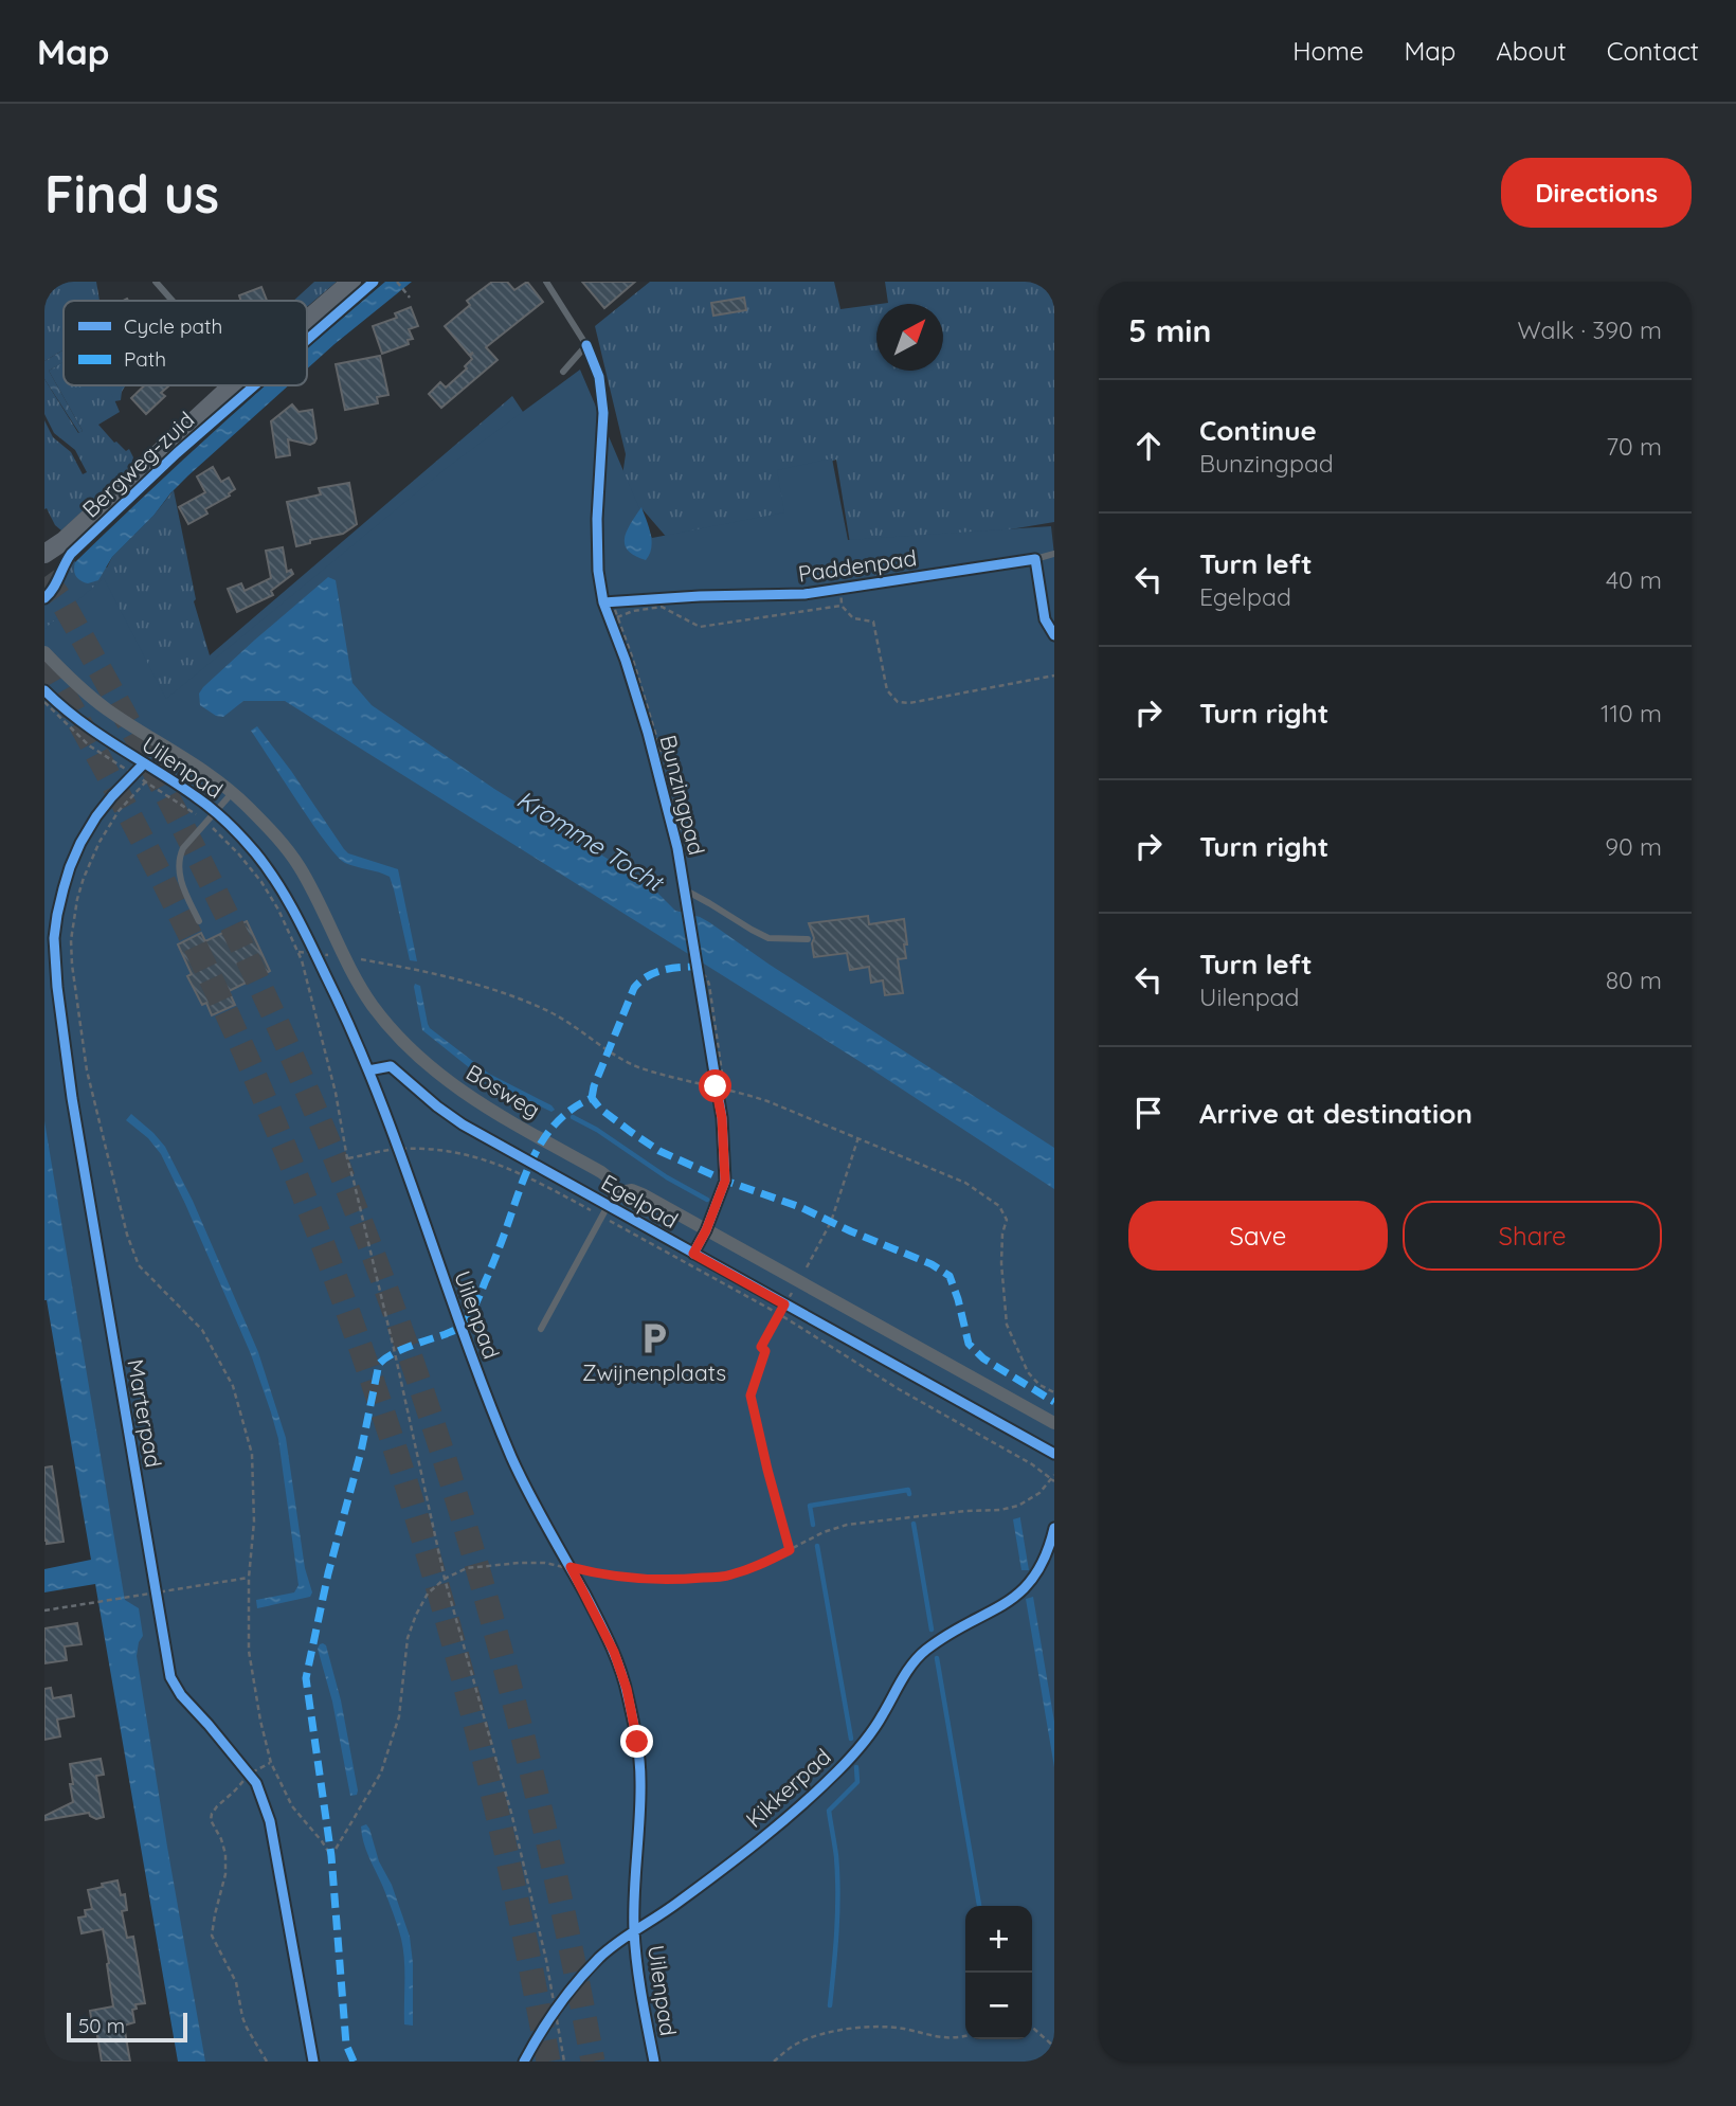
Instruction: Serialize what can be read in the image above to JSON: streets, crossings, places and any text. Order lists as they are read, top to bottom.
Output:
{
  "streets": {
    "street": ["Bergweg-zuid", "Bosweg"],
    "cycle path": [
      "Paddenpad",
      "Uilenpad",
      "Bunzingpad",
      "Egelpad",
      "Kikkerpad"
    ]
  },
  "water": ["Kromme Tocht"],
  "places": {
    "parking": ["Zwijnenplaats"]
  },
  "legend": ["Cycle path", "Path"],
  "scale_bar": "50 m",
  "north": "top right",
  "page": {
    "header": "Map",
    "nav": [
      "Home",
      "Map",
      "About",
      "Contact"
    ],
    "buttons": [
      "Directions",
      ["Save", "Share"]
    ],
    "title": "Find us",
    "heading": ["5 min", "Walk · 390 m"],
    "list": [
      ["Continue", "Bunzingpad", "70 m"],
      ["Turn left", "Egelpad", "40 m"],
      ["Turn right", "110 m"],
      ["Turn right", "90 m"],
      ["Turn left", "Uilenpad", "80 m"],
      "Arrive at destination"
    ],
    "map_buttons": ["+", "−"],
    "scale": "50 m"
  }
}
